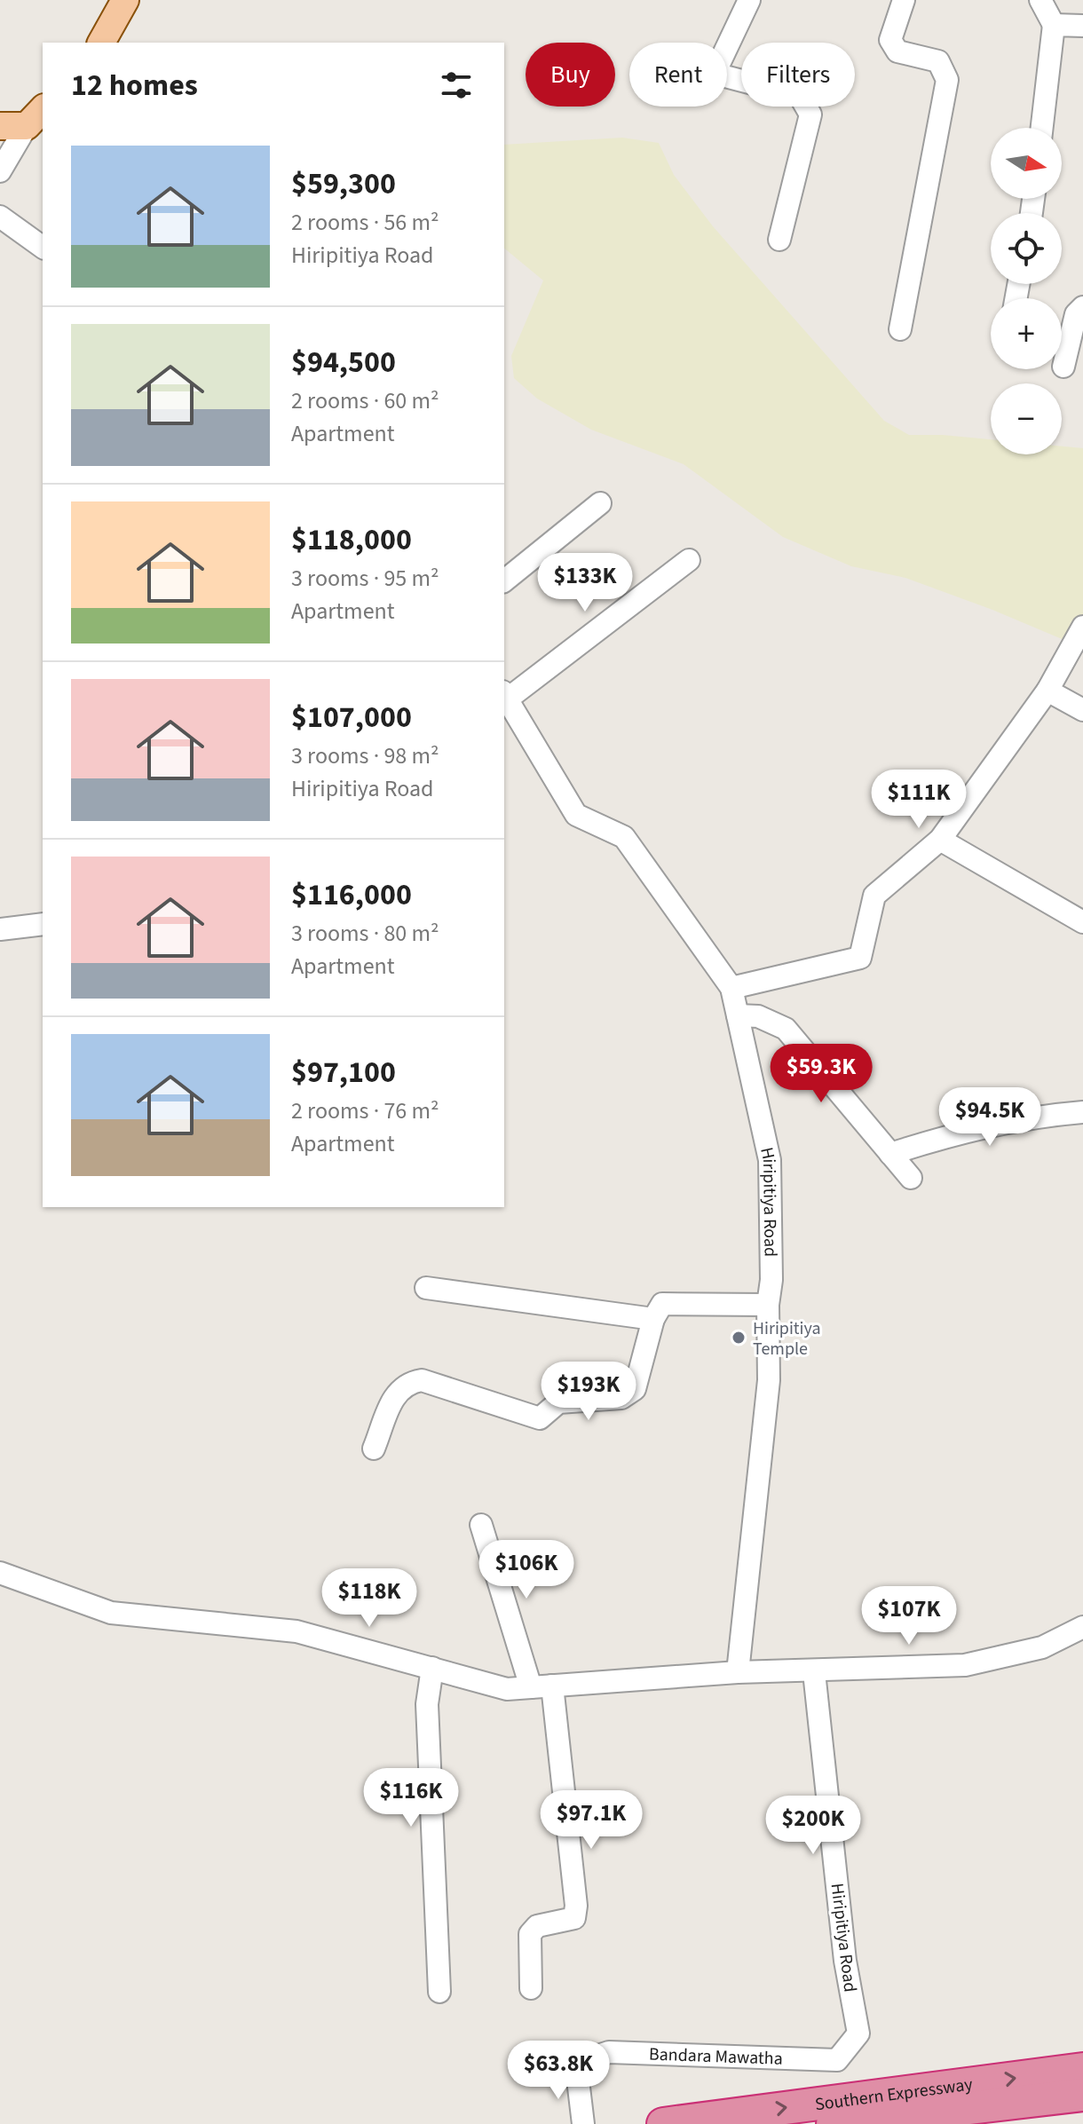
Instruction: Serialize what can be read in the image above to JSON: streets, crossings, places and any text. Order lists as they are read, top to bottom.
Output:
{
  "streets": {
    "highway": ["Southern Expressway"],
    "street": ["Hiripitiya Road", "Bandara Mawatha"]
  },
  "crossings": [
    ["Hiripitiya Road", "Bandara Mawatha"]
  ],
  "places": ["Hiripitiya Temple"],
  "north": "right",
  "page": {
    "chip": ["Buy", "Rent", "Filters"],
    "heading": "12 homes",
    "map_buttons": ["+", "−"],
    "list": [
      {
        "name": "$59,300",
        "note": "2 rooms · 56 m² · Hiripitiya Road"
      },
      {
        "name": "$94,500",
        "note": "2 rooms · 60 m² · Apartment"
      },
      {
        "name": "$118,000",
        "note": "3 rooms · 95 m² · Apartment"
      },
      {
        "name": "$107,000",
        "note": "3 rooms · 98 m² · Hiripitiya Road"
      },
      {
        "name": "$116,000",
        "note": "3 rooms · 80 m² · Apartment"
      },
      {
        "name": "$97,100",
        "note": "2 rooms · 76 m² · Apartment"
      }
    ],
    "price": [
      "$133K",
      "$111K",
      "$59.3K",
      "$94.5K",
      "$193K",
      "$106K",
      "$118K",
      "$107K",
      "$116K",
      "$97.1K",
      "$200K",
      "$63.8K"
    ]
  }
}
